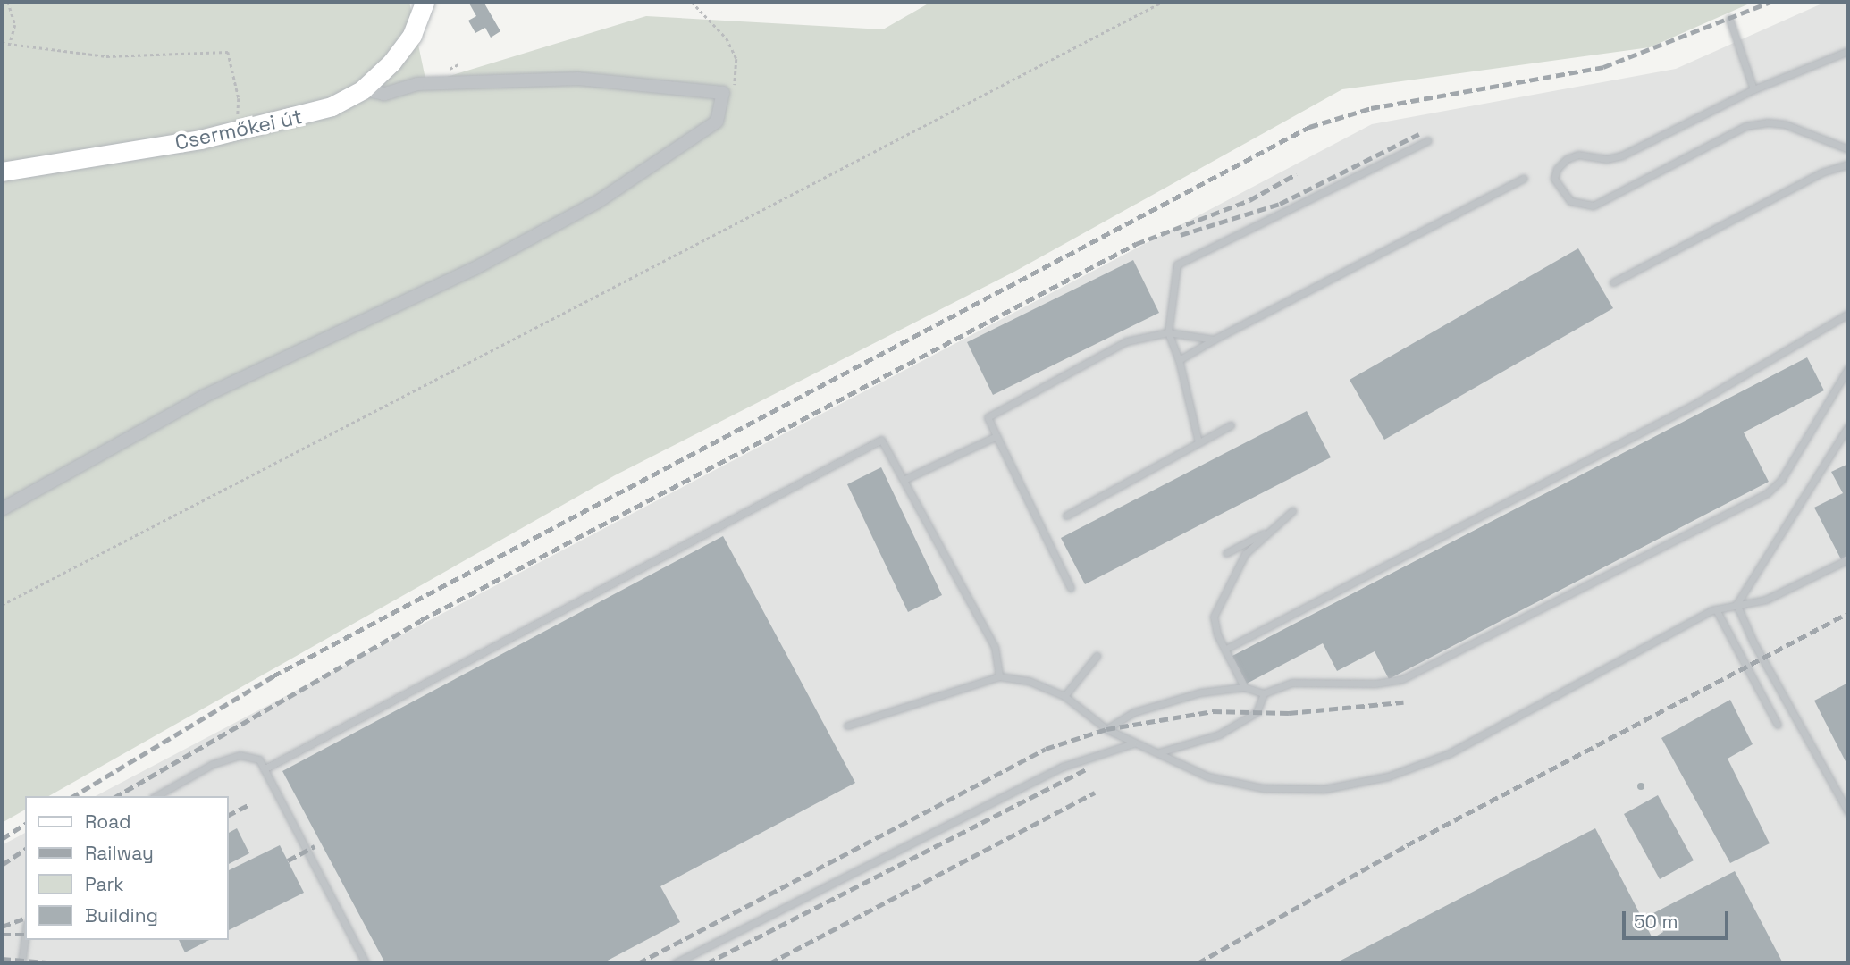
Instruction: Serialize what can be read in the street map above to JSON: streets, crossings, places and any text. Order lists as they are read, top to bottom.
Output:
{
  "streets": {
    "main road": ["Csermőkei út"]
  },
  "legend": [
    "Road",
    "Railway",
    "Park",
    "Building"
  ],
  "scale_bar": "50 m"
}
